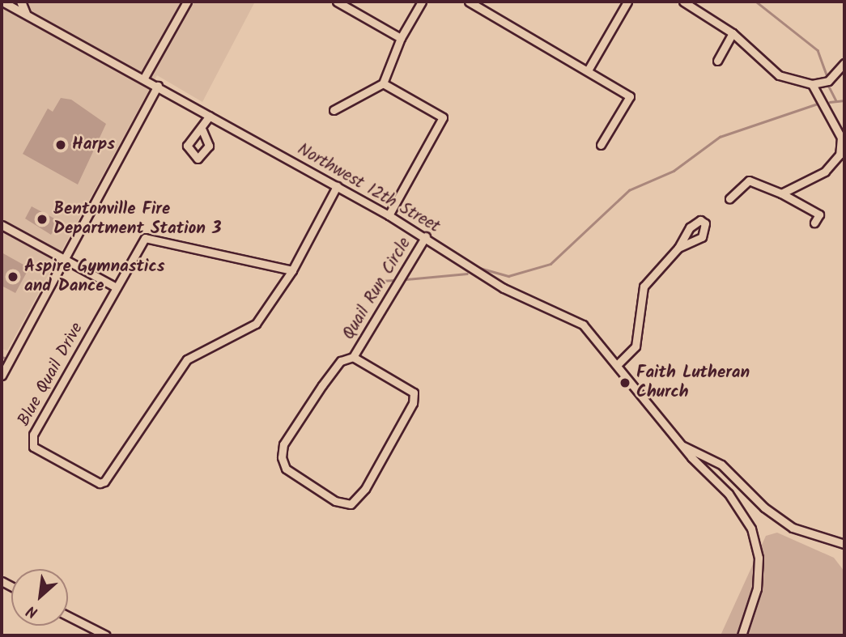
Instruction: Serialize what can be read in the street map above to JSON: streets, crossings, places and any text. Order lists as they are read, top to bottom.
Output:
{
  "streets": {
    "street": ["Northwest 12th Street", "Quail Run Circle", "Blue Quail Drive"]
  },
  "crossings": [
    ["Northwest 12th Street", "Quail Run Circle"]
  ],
  "places": [
    "Harps",
    "Bentonville Fire Department Station 3",
    "Aspire Gymnastics and Dance",
    "Faith Lutheran Church"
  ],
  "north": "bottom left"
}
